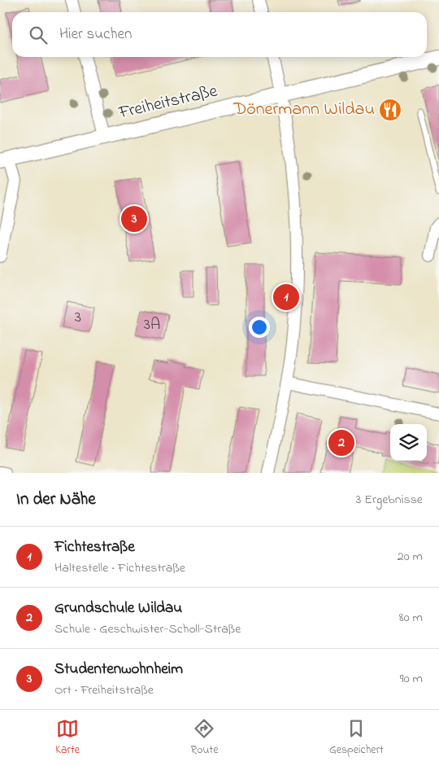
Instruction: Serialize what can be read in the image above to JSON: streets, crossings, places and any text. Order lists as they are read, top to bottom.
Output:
{
  "streets": {
    "street": ["Freiheitstraße"]
  },
  "places": {
    "restaurant": ["Dönermann Wildau"]
  },
  "house_numbers": ["3", "3A"],
  "page": {
    "search": "Hier suchen",
    "pins": ["3", "1", "2"],
    "heading": ["In der Nähe", "3 Ergebnisse"],
    "list": [
      {
        "mark": "1",
        "name": "Fichtestraße",
        "note": "Haltestelle · Fichtestraße",
        "value": "20 m"
      },
      {
        "mark": "2",
        "name": "Grundschule Wildau",
        "note": "Schule · Geschwister-Scholl-Straße",
        "value": "80 m"
      },
      {
        "mark": "3",
        "name": "Studentenwohnheim",
        "note": "Ort · Freiheitstraße",
        "value": "90 m"
      }
    ],
    "nav": ["Karte", "Route", "Gespeichert"]
  }
}
